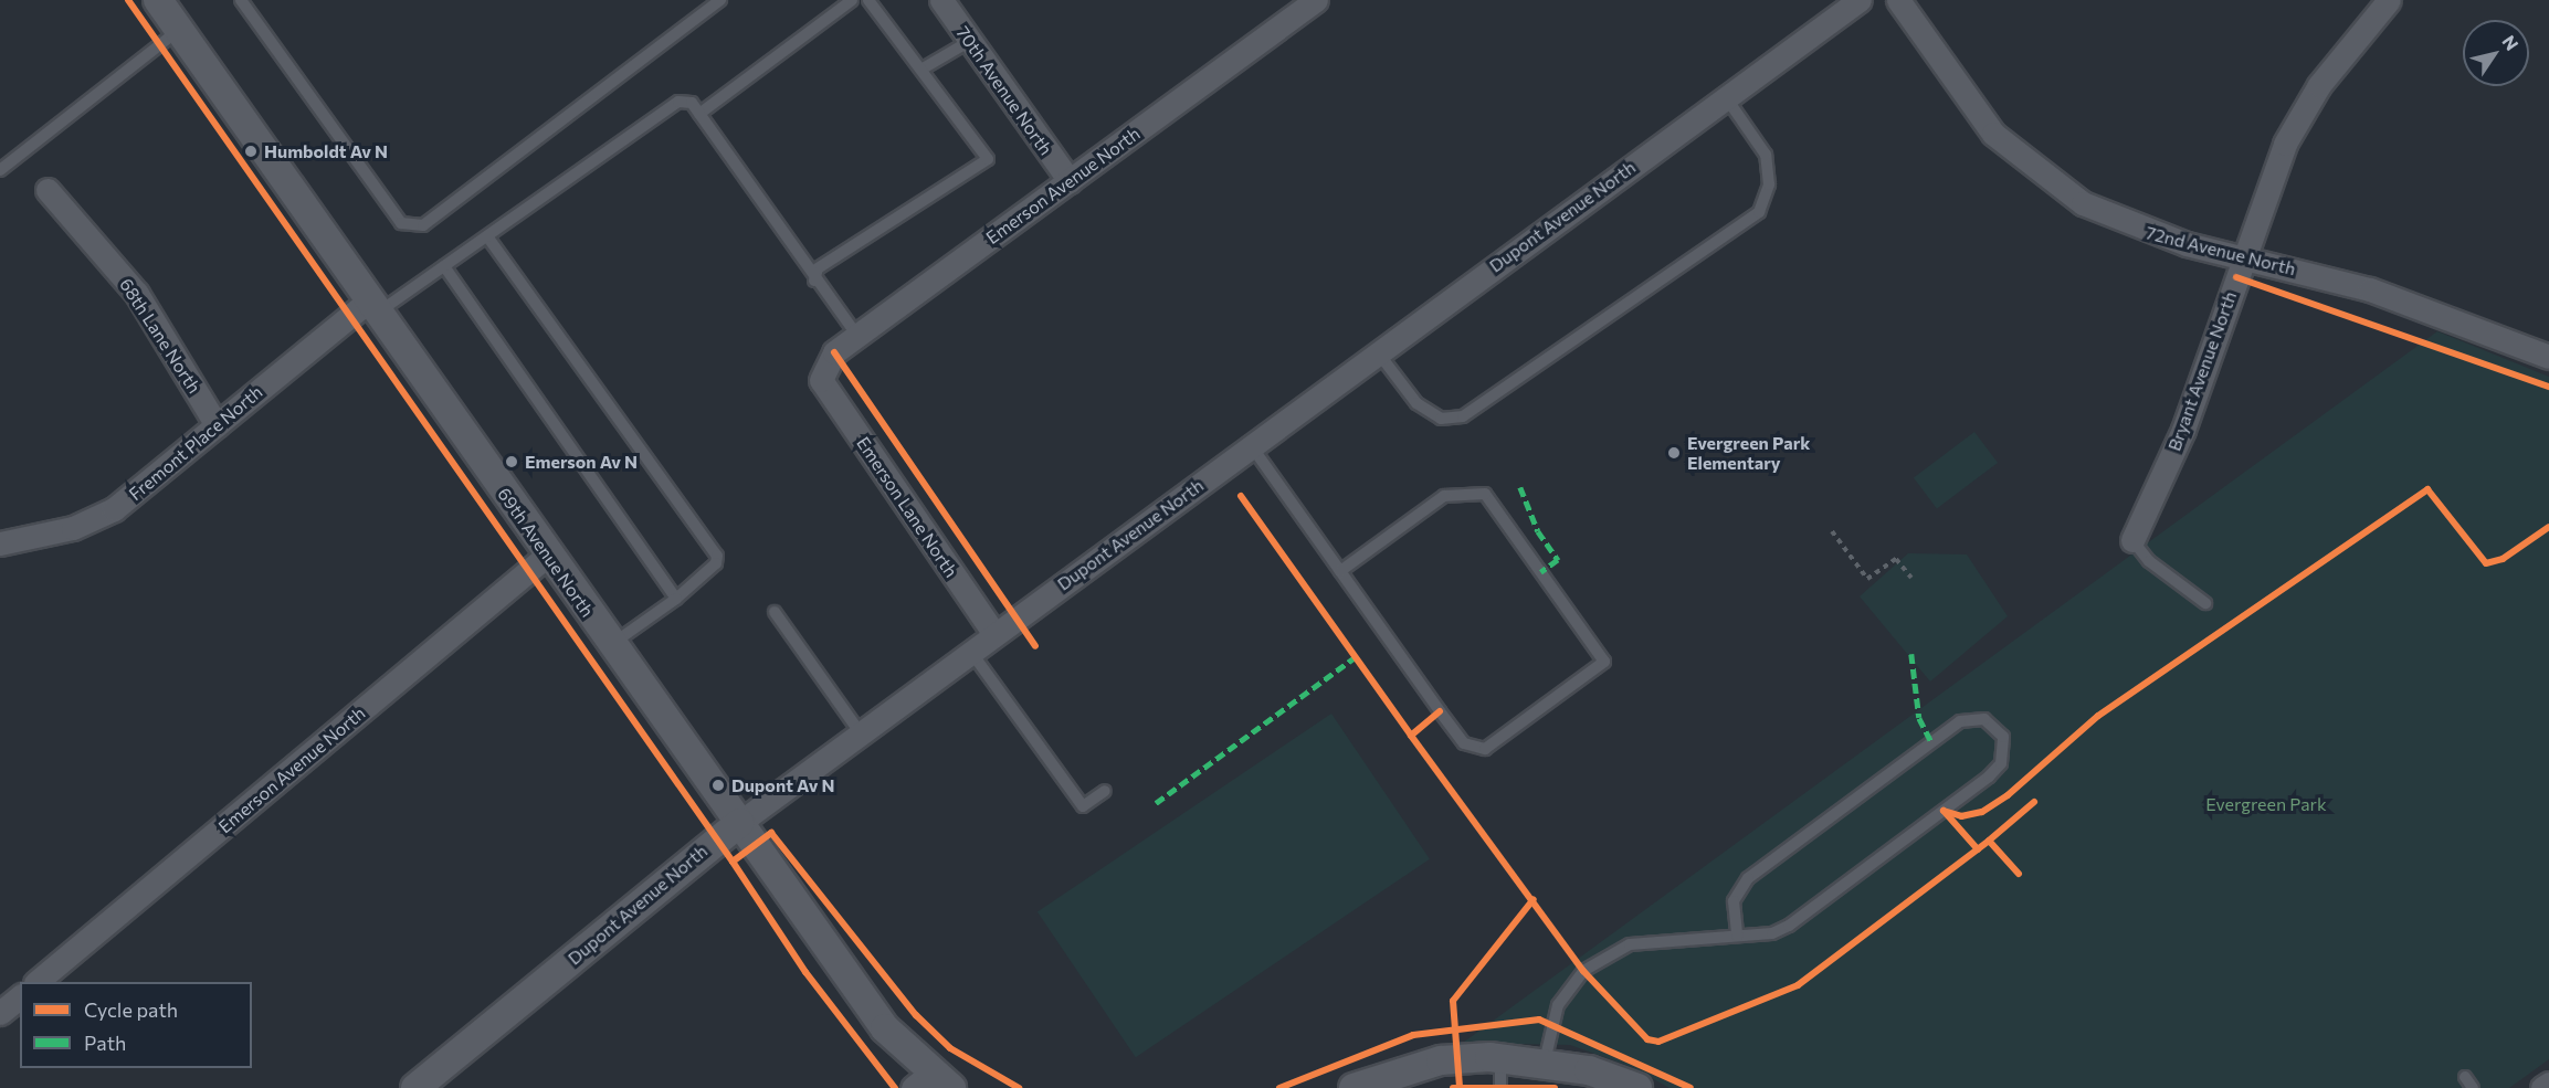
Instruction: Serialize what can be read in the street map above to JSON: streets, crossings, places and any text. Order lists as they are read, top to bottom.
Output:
{
  "streets": {
    "street": [
      "70th Avenue North",
      "Emerson Avenue North",
      "Dupont Avenue North",
      "72nd Avenue North",
      "68th Lane North",
      "Bryant Avenue North",
      "Fremont Place North",
      "Emerson Lane North",
      "69th Avenue North"
    ]
  },
  "crossings": [
    ["70th Avenue North", "Emerson Avenue North"],
    ["Emerson Avenue North", "Emerson Lane North"],
    ["Emerson Avenue North", "69th Avenue North"],
    ["Dupont Avenue North", "Emerson Lane North"],
    ["Dupont Avenue North", "69th Avenue North"],
    ["72nd Avenue North", "Bryant Avenue North"],
    ["68th Lane North", "Fremont Place North"],
    ["Fremont Place North", "69th Avenue North"]
  ],
  "parks": ["Evergreen Park"],
  "places": [
    "Humboldt Av N",
    "Evergreen Park Elementary",
    "Emerson Av N",
    "Dupont Av N"
  ],
  "legend": ["Cycle path", "Path"],
  "north": "top right"
}
